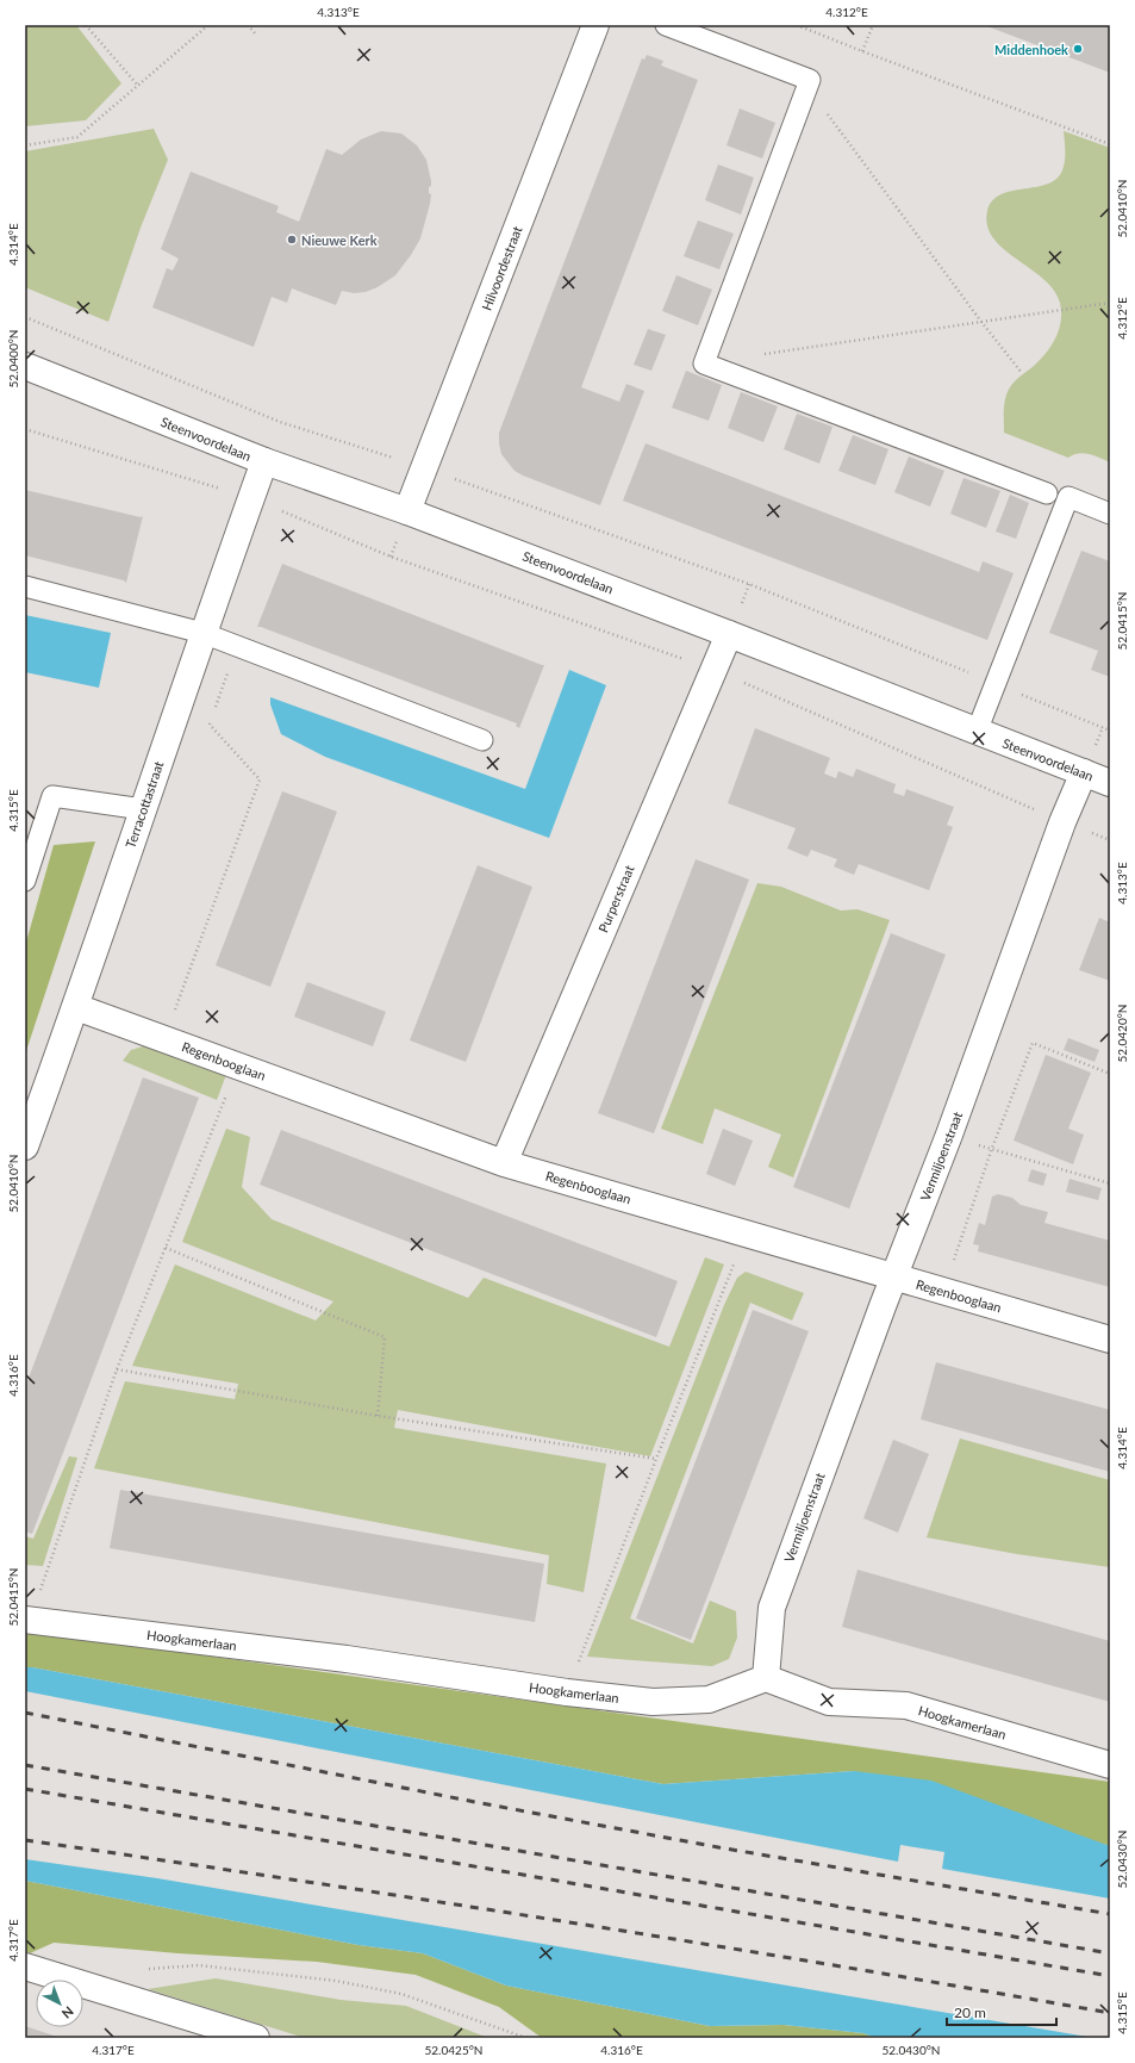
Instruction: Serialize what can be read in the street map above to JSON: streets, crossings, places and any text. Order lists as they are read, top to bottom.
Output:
{
  "streets": {
    "street": [
      "Hilvoordestraat",
      "Steenvoordelaan",
      "Terracottastraat",
      "Purperstraat",
      "Regenbooglaan",
      "Vermiljoenstraat",
      "Hoogkamerlaan"
    ]
  },
  "crossings": [
    ["Hilvoordestraat", "Steenvoordelaan"],
    ["Steenvoordelaan", "Terracottastraat"],
    ["Steenvoordelaan", "Purperstraat"],
    ["Steenvoordelaan", "Vermiljoenstraat"],
    ["Terracottastraat", "Regenbooglaan"],
    ["Purperstraat", "Regenbooglaan"],
    ["Regenbooglaan", "Vermiljoenstraat"],
    ["Vermiljoenstraat", "Hoogkamerlaan"]
  ],
  "places": ["Middenhoek", "Nieuwe Kerk"],
  "scale_bar": "20 m",
  "north": "bottom right",
  "coordinates": [
    "4.313°E",
    "4.312°E",
    "52.0410°N",
    "4.314°E",
    "52.0400°N",
    "52.0415°N",
    "4.315°E",
    "52.0420°N",
    "4.316°E",
    "52.0430°N",
    "4.317°E",
    "52.0425°N"
  ]
}
